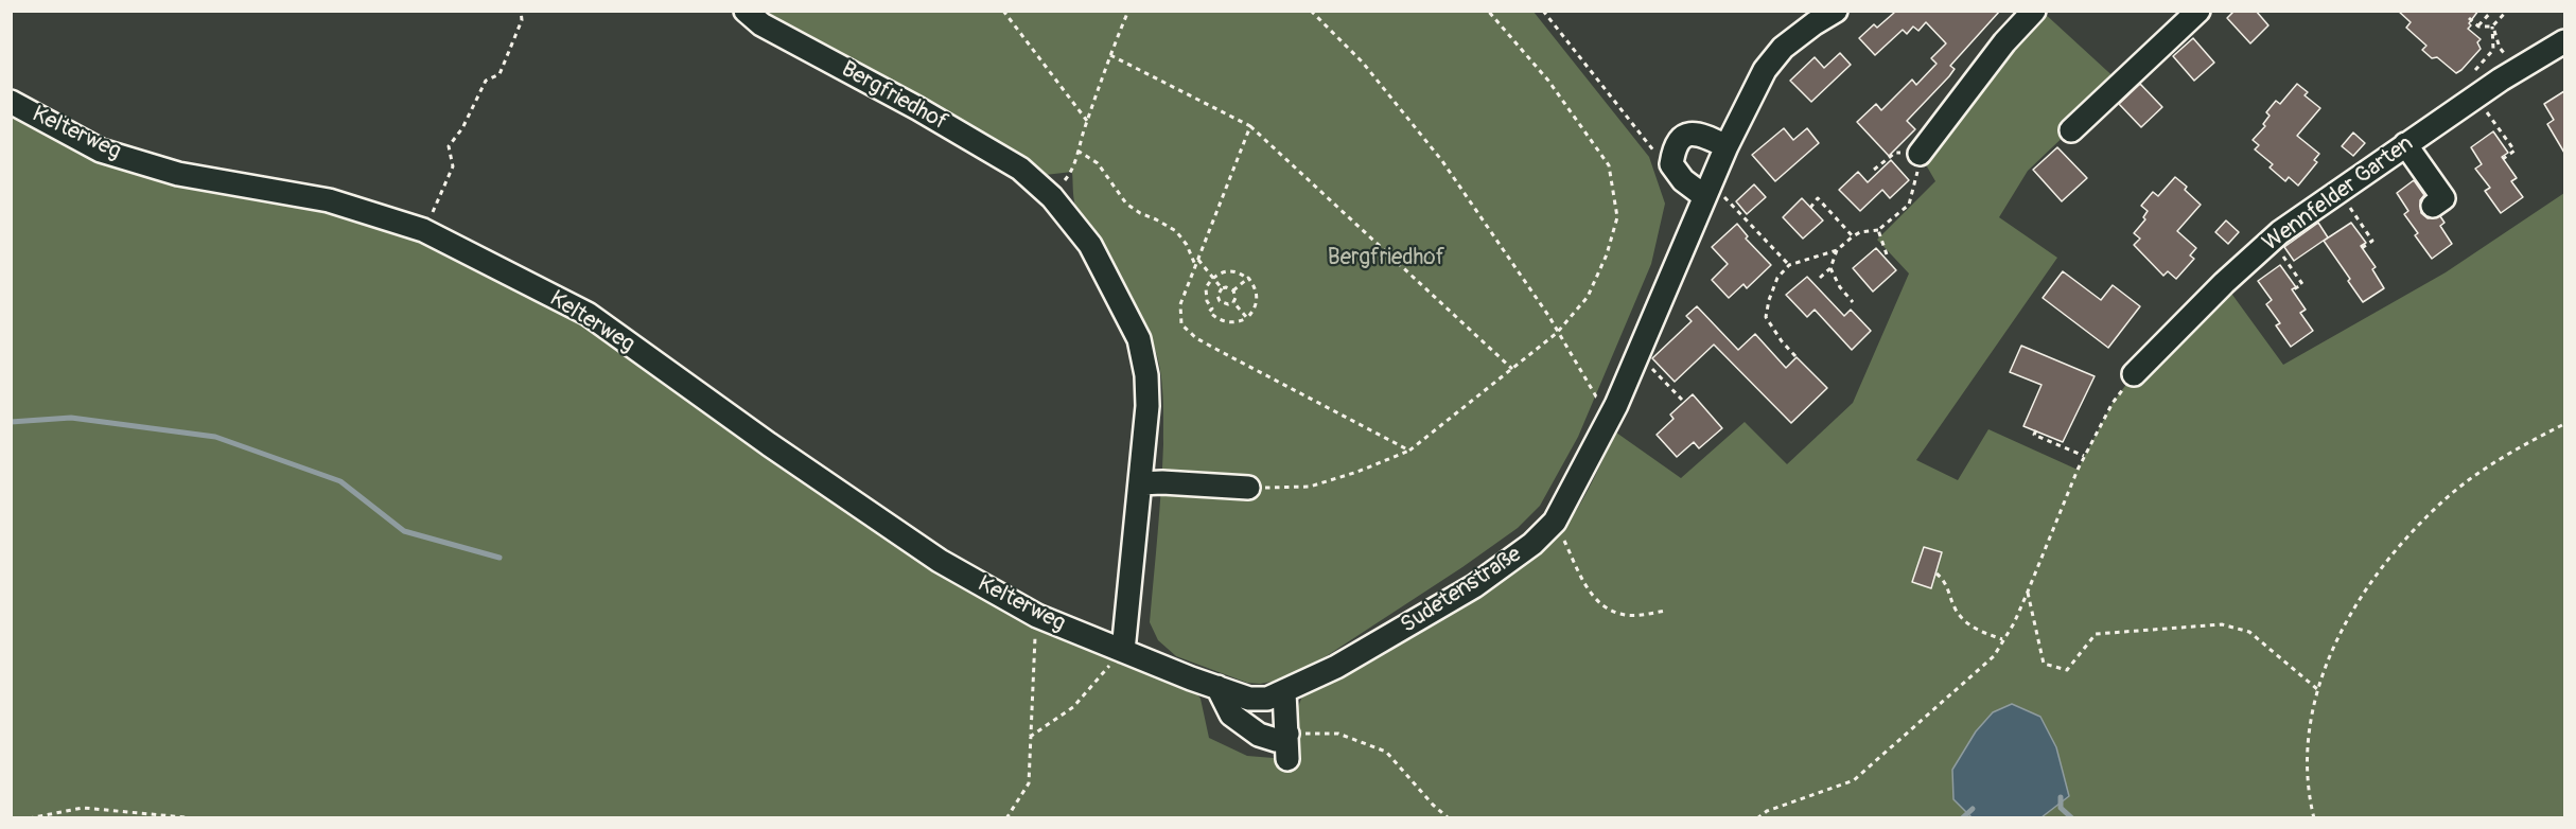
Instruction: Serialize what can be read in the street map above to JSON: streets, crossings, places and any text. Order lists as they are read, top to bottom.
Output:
{
  "streets": {
    "street": [
      "Bergfriedhof",
      "Kelterweg",
      "Wennfelder Garten",
      "Sudetenstraße"
    ]
  },
  "crossings": [
    ["Bergfriedhof", "Kelterweg"],
    ["Bergfriedhof", "Sudetenstraße"],
    ["Kelterweg", "Sudetenstraße"]
  ],
  "parks": ["Bergfriedhof"]
}
